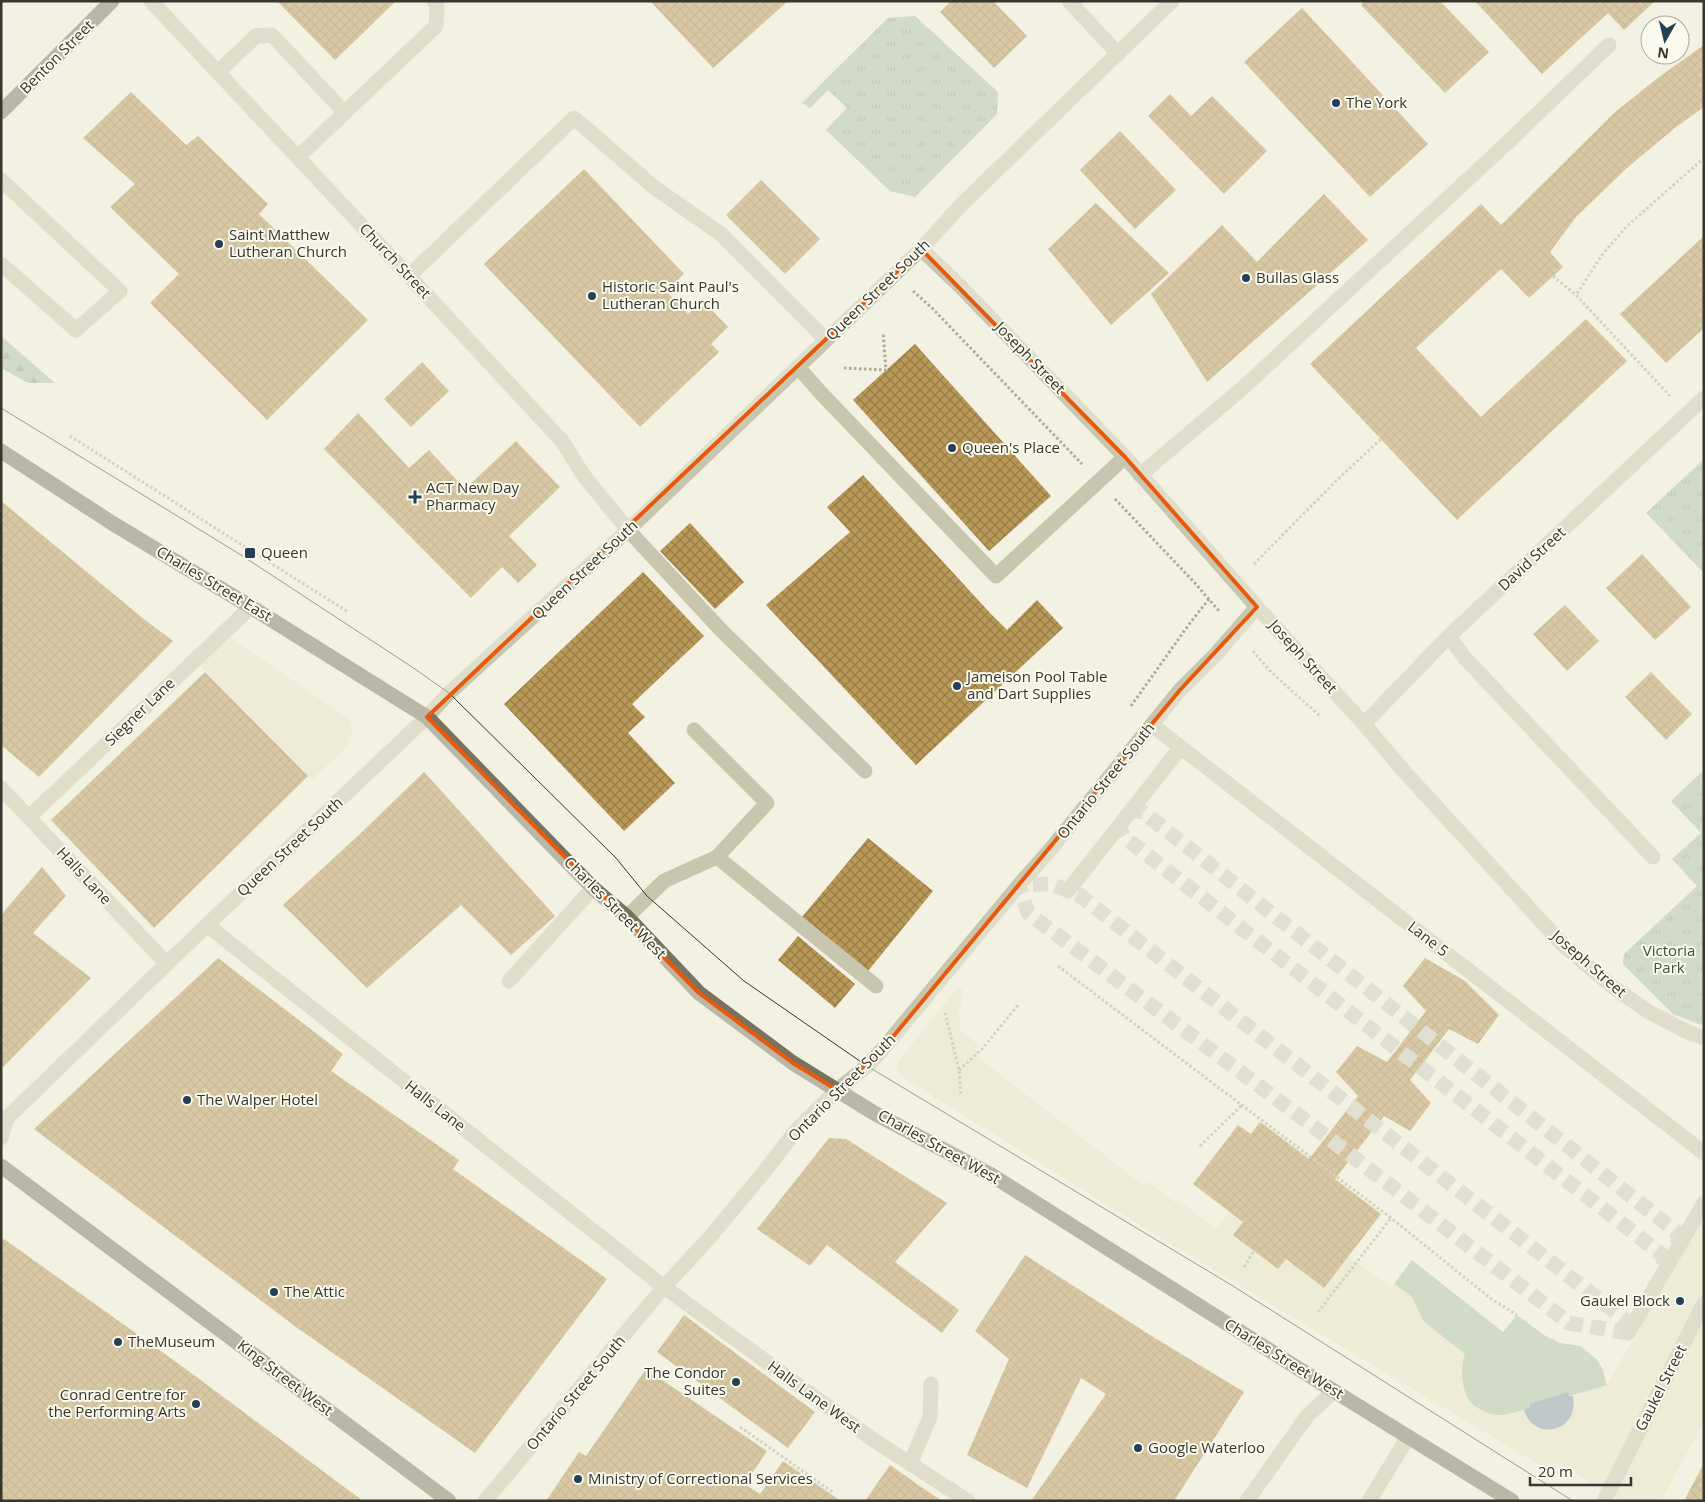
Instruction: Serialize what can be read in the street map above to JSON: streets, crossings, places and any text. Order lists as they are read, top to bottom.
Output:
{
  "streets": {
    "main road": [
      "Benton Street",
      "Charles Street East",
      "Charles Street West",
      "King Street West"
    ],
    "street": [
      "Church Street",
      "Queen Street South",
      "Joseph Street",
      "David Street",
      "Siegner Lane",
      "Ontario Street South",
      "Halls Lane",
      "Lane 5",
      "Gaukel Street",
      "Halls Lane West"
    ]
  },
  "crossings": [
    ["Church Street", "Queen Street South"],
    ["Queen Street South", "Joseph Street"],
    ["Queen Street South", "Charles Street East"],
    ["Queen Street South", "Halls Lane"],
    ["Queen Street South", "Charles Street West"],
    ["Joseph Street", "David Street"],
    ["Joseph Street", "Ontario Street South"],
    ["Charles Street East", "Siegner Lane"],
    ["Charles Street East", "Charles Street West"],
    ["Siegner Lane", "Halls Lane"],
    ["Ontario Street South", "Halls Lane"],
    ["Ontario Street South", "Charles Street West"],
    ["Ontario Street South", "Lane 5"],
    ["Ontario Street South", "Halls Lane West"],
    ["Halls Lane", "Halls Lane West"]
  ],
  "parks": ["Victoria Park"],
  "places": {
    "other": [
      "The York",
      "Saint Matthew Lutheran Church",
      "Bullas Glass",
      "Historic Saint Paul's Lutheran Church",
      "Queen's Place",
      "Jameison Pool Table and Dart Supplies",
      "The Walper Hotel",
      "The Attic",
      "Gaukel Block",
      "TheMuseum",
      "The Condor Suites",
      "Conrad Centre for the Performing Arts",
      "Google Waterloo",
      "Ministry of Correctional Services"
    ],
    "health": ["ACT New Day Pharmacy"],
    "transit": ["Queen"]
  },
  "scale_bar": "20 m",
  "north": "bottom"
}
